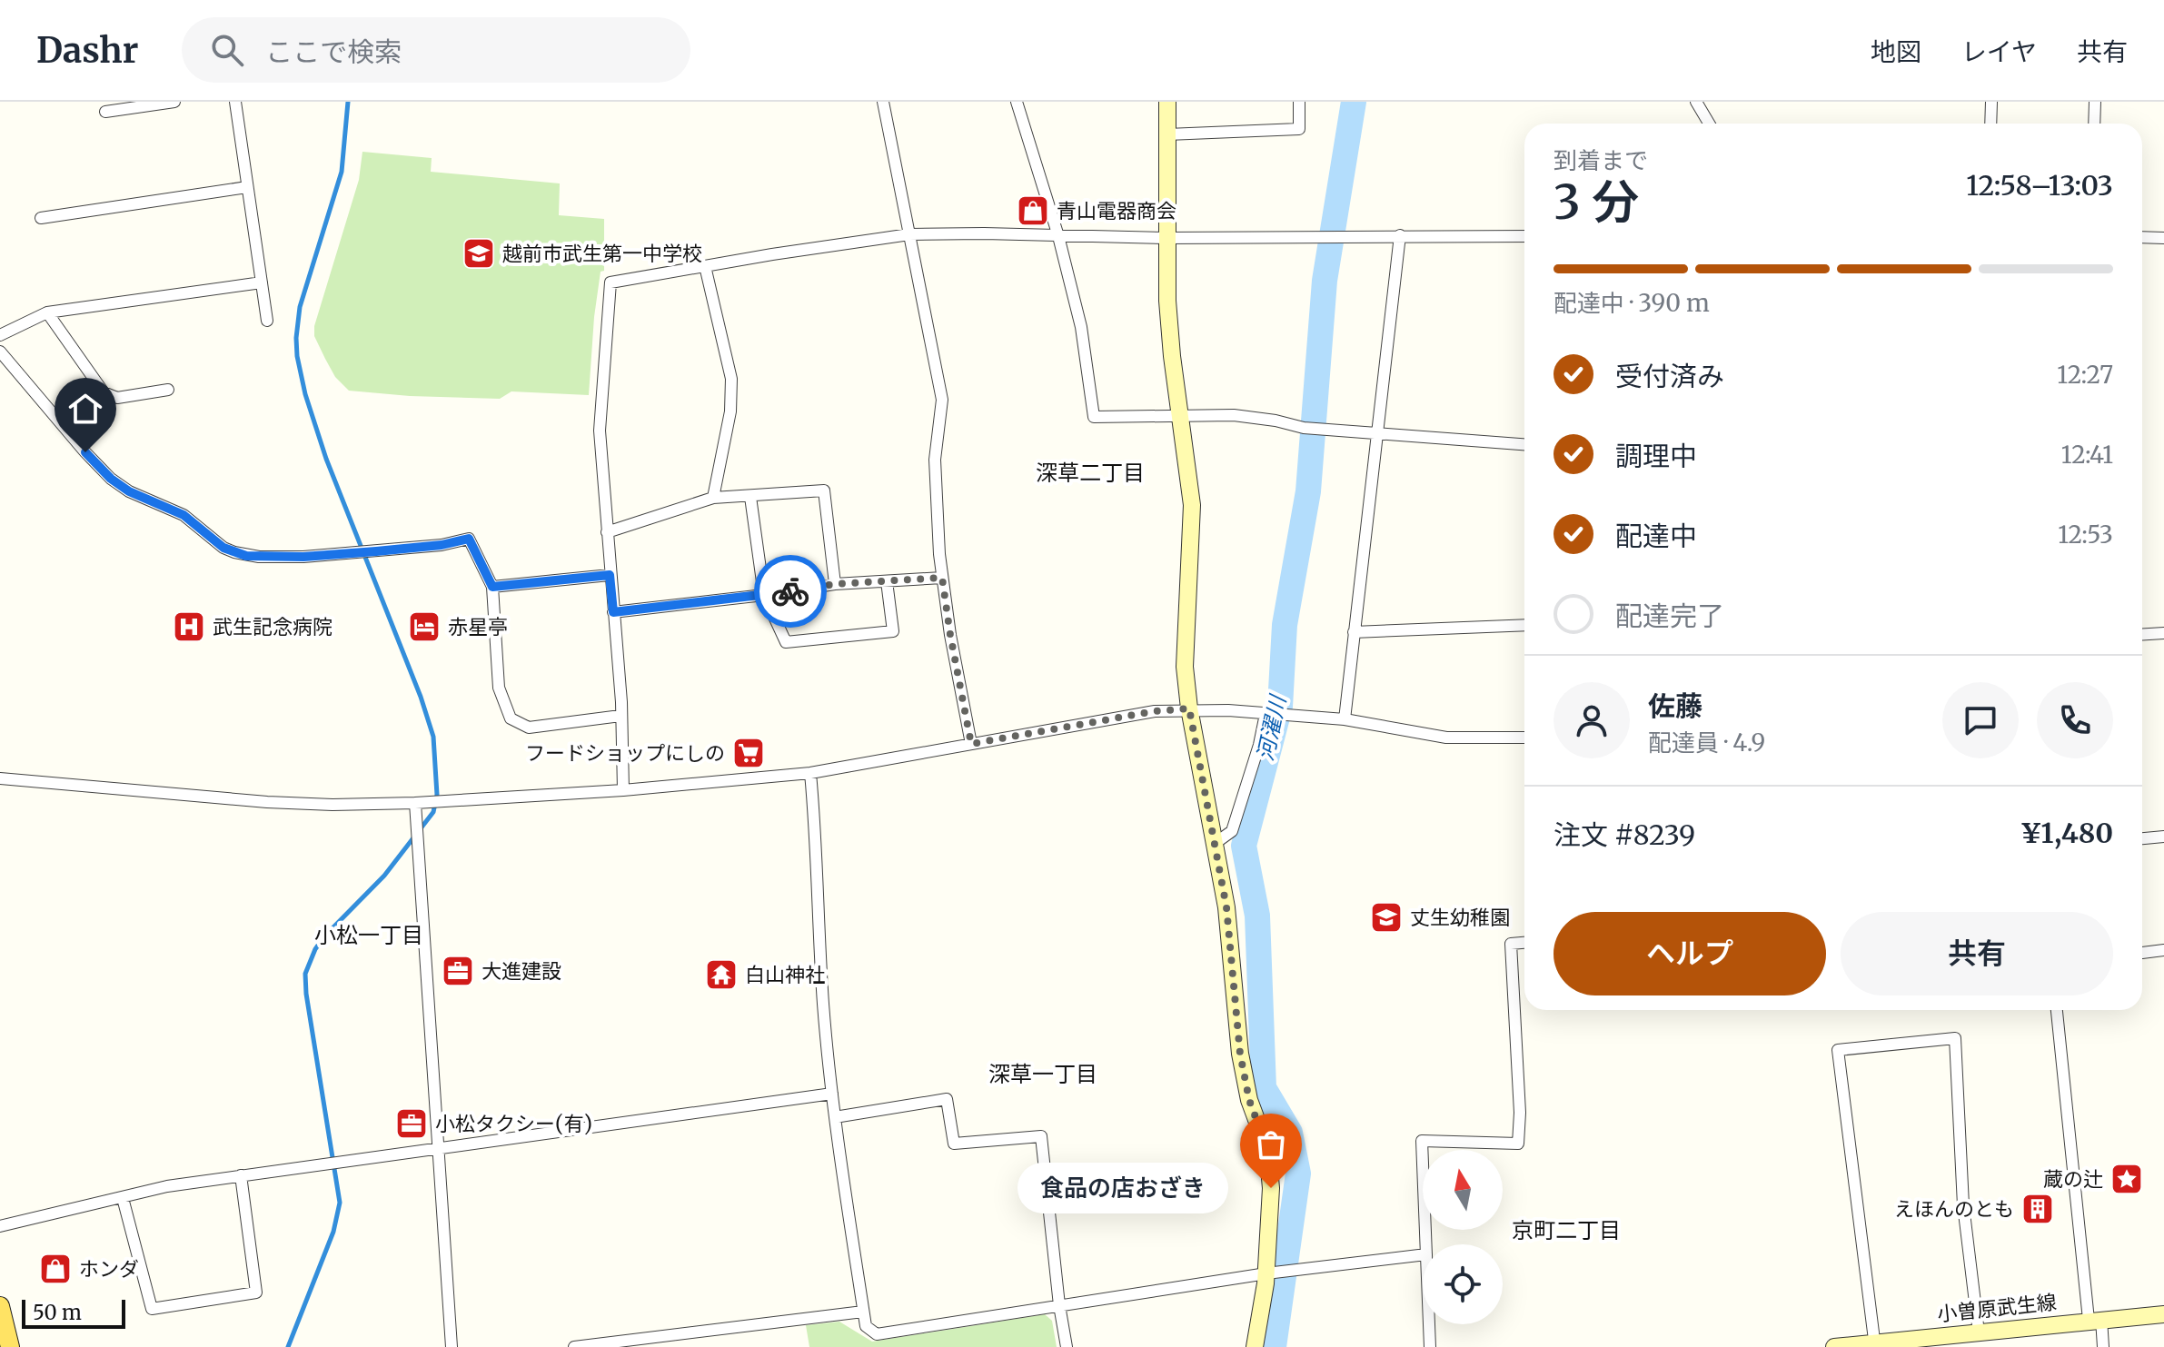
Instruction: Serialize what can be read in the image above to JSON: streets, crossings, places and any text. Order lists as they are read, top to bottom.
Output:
{
  "streets": {
    "street": ["小曽原武生線"]
  },
  "districts": [
    "深草二丁目",
    "小松一丁目",
    "深草一丁目",
    "京町二丁目"
  ],
  "water": ["河濯川"],
  "places": {
    "shop": ["青山電器商会", "ホンダ"],
    "school or university": ["越前市武生第一中学校", "丈生幼稚園"],
    "hospital": ["武生記念病院"],
    "hotel": ["赤星亭"],
    "supermarket": ["フードショップにしの"],
    "office": ["大進建設", "小松タクシー(有)"],
    "temple": ["白山神社"],
    "place": ["蔵の辻"],
    "other": ["食品の店おざき"],
    "building": ["えほんのとも"]
  },
  "scale_bar": "50 m",
  "north": "top",
  "page": {
    "header": "Dashr",
    "search": "ここで検索",
    "nav": ["地図", "レイヤ", "共有"],
    "heading": ["3 分", "到着まで", "12:58–13:03"],
    "panel": [
      "佐藤",
      "配達員 · 4.9",
      "注文 #8239",
      "¥1,480"
    ],
    "bar": "配達中 · 390 m",
    "list": [
      ["受付済み", "12:27"],
      ["調理中", "12:41"],
      ["配達中", "12:53"],
      "配達完了"
    ],
    "buttons": ["ヘルプ", "共有"],
    "bubble": "食品の店おざき",
    "scale": "50 m"
  }
}
